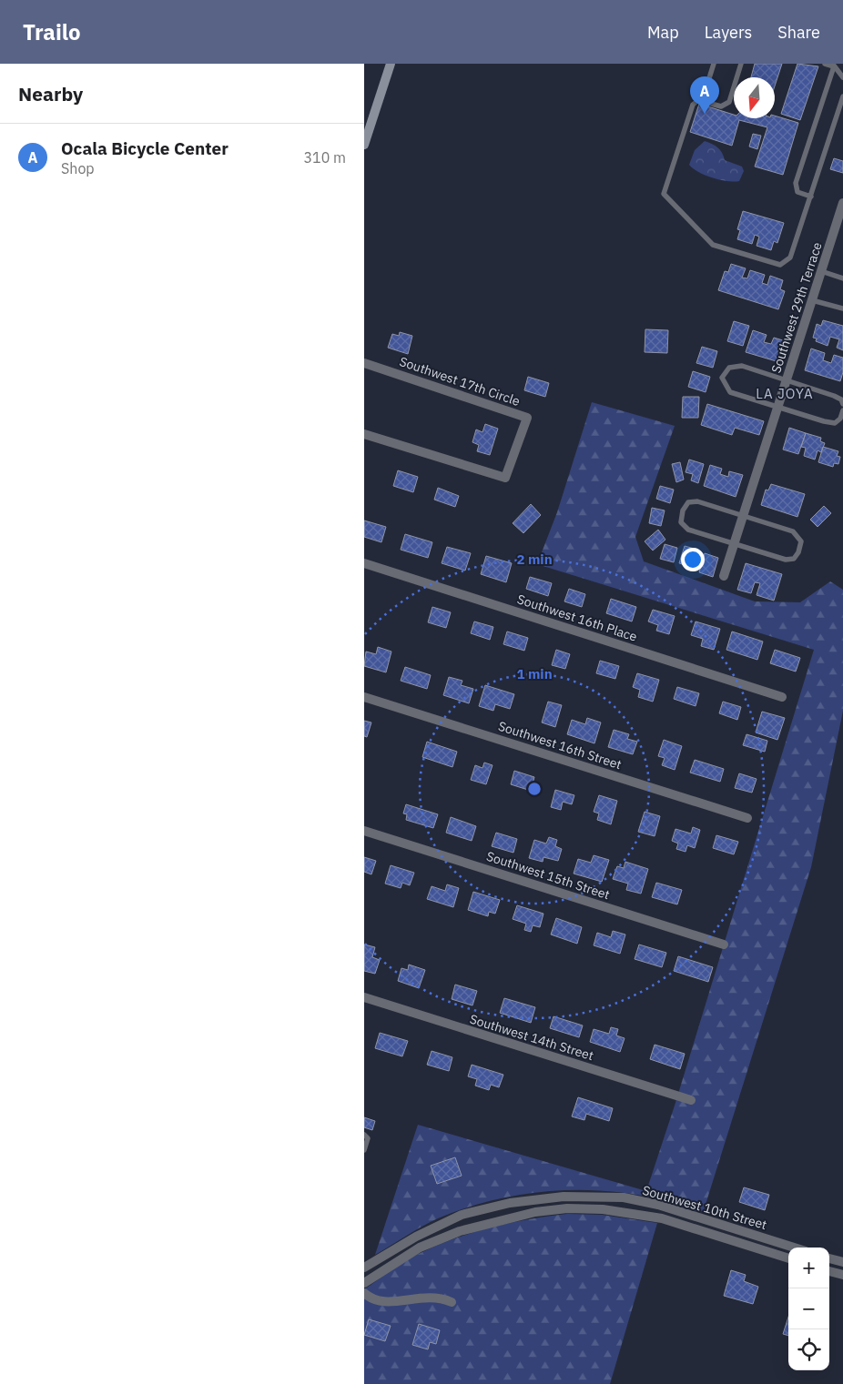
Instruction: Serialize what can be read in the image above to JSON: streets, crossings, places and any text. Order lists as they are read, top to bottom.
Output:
{
  "streets": {
    "street": [
      "Southwest 29th Terrace",
      "Southwest 17th Circle",
      "Southwest 16th Place",
      "Southwest 16th Street",
      "Southwest 15th Street",
      "Southwest 14th Street",
      "Southwest 10th Street"
    ]
  },
  "districts": ["LA JOYA"],
  "north": "bottom",
  "page": {
    "header": "Trailo",
    "nav": ["Map", "Layers", "Share"],
    "heading": "Nearby",
    "pins": "A",
    "list": [
      {
        "mark": "A",
        "name": "Ocala Bicycle Center",
        "note": "Shop",
        "value": "310 m"
      }
    ],
    "map_buttons": ["+", "−"]
  },
  "rings": ["2 min", "1 min"]
}
